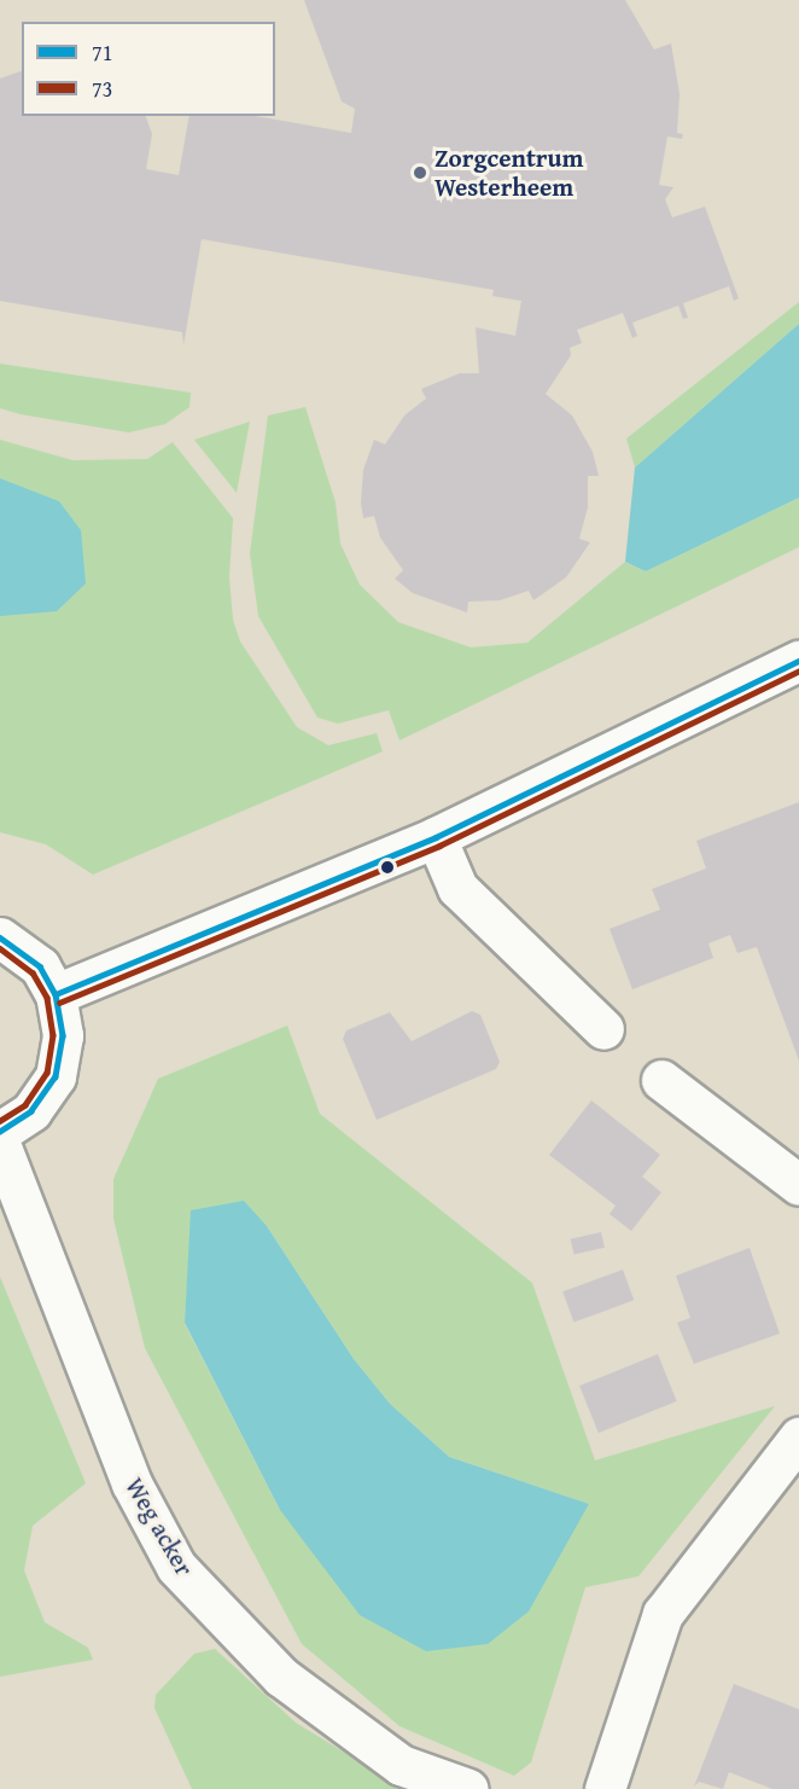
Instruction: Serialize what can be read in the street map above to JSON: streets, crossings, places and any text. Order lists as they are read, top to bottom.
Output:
{
  "streets": {
    "street": ["Weg acker"]
  },
  "places": ["Zorgcentrum Westerheem"],
  "lines": ["transit line 71", "transit line 73"],
  "legend": ["71", "73"]
}
